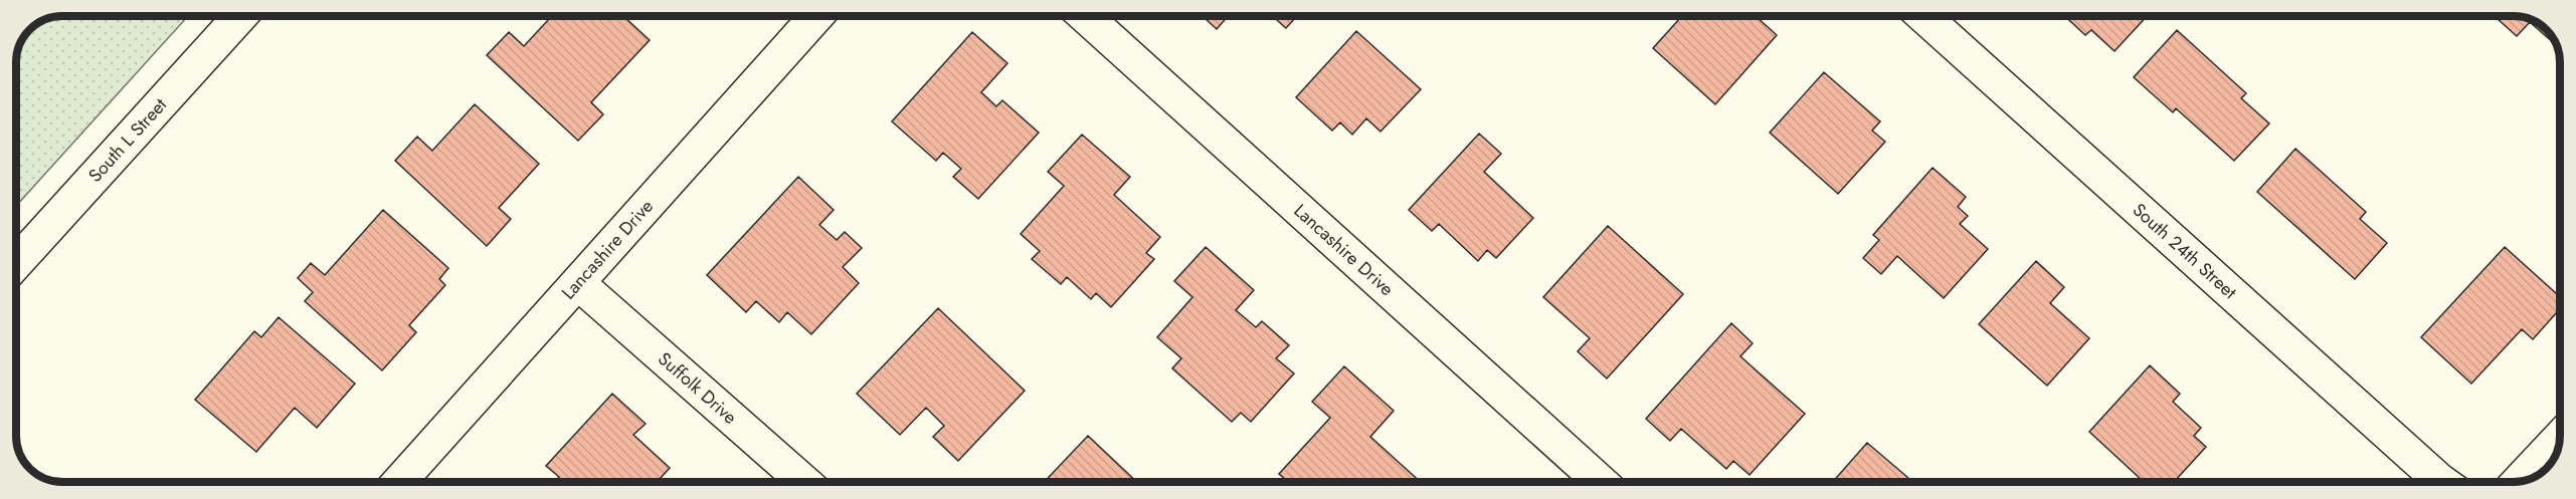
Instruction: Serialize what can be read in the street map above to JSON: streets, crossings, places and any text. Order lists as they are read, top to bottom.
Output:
{
  "streets": {
    "street": [
      "South L Street",
      "Lancashire Drive",
      "South 24th Street",
      "Suffolk Drive"
    ]
  },
  "crossings": [
    ["Lancashire Drive", "Suffolk Drive"]
  ]
}
